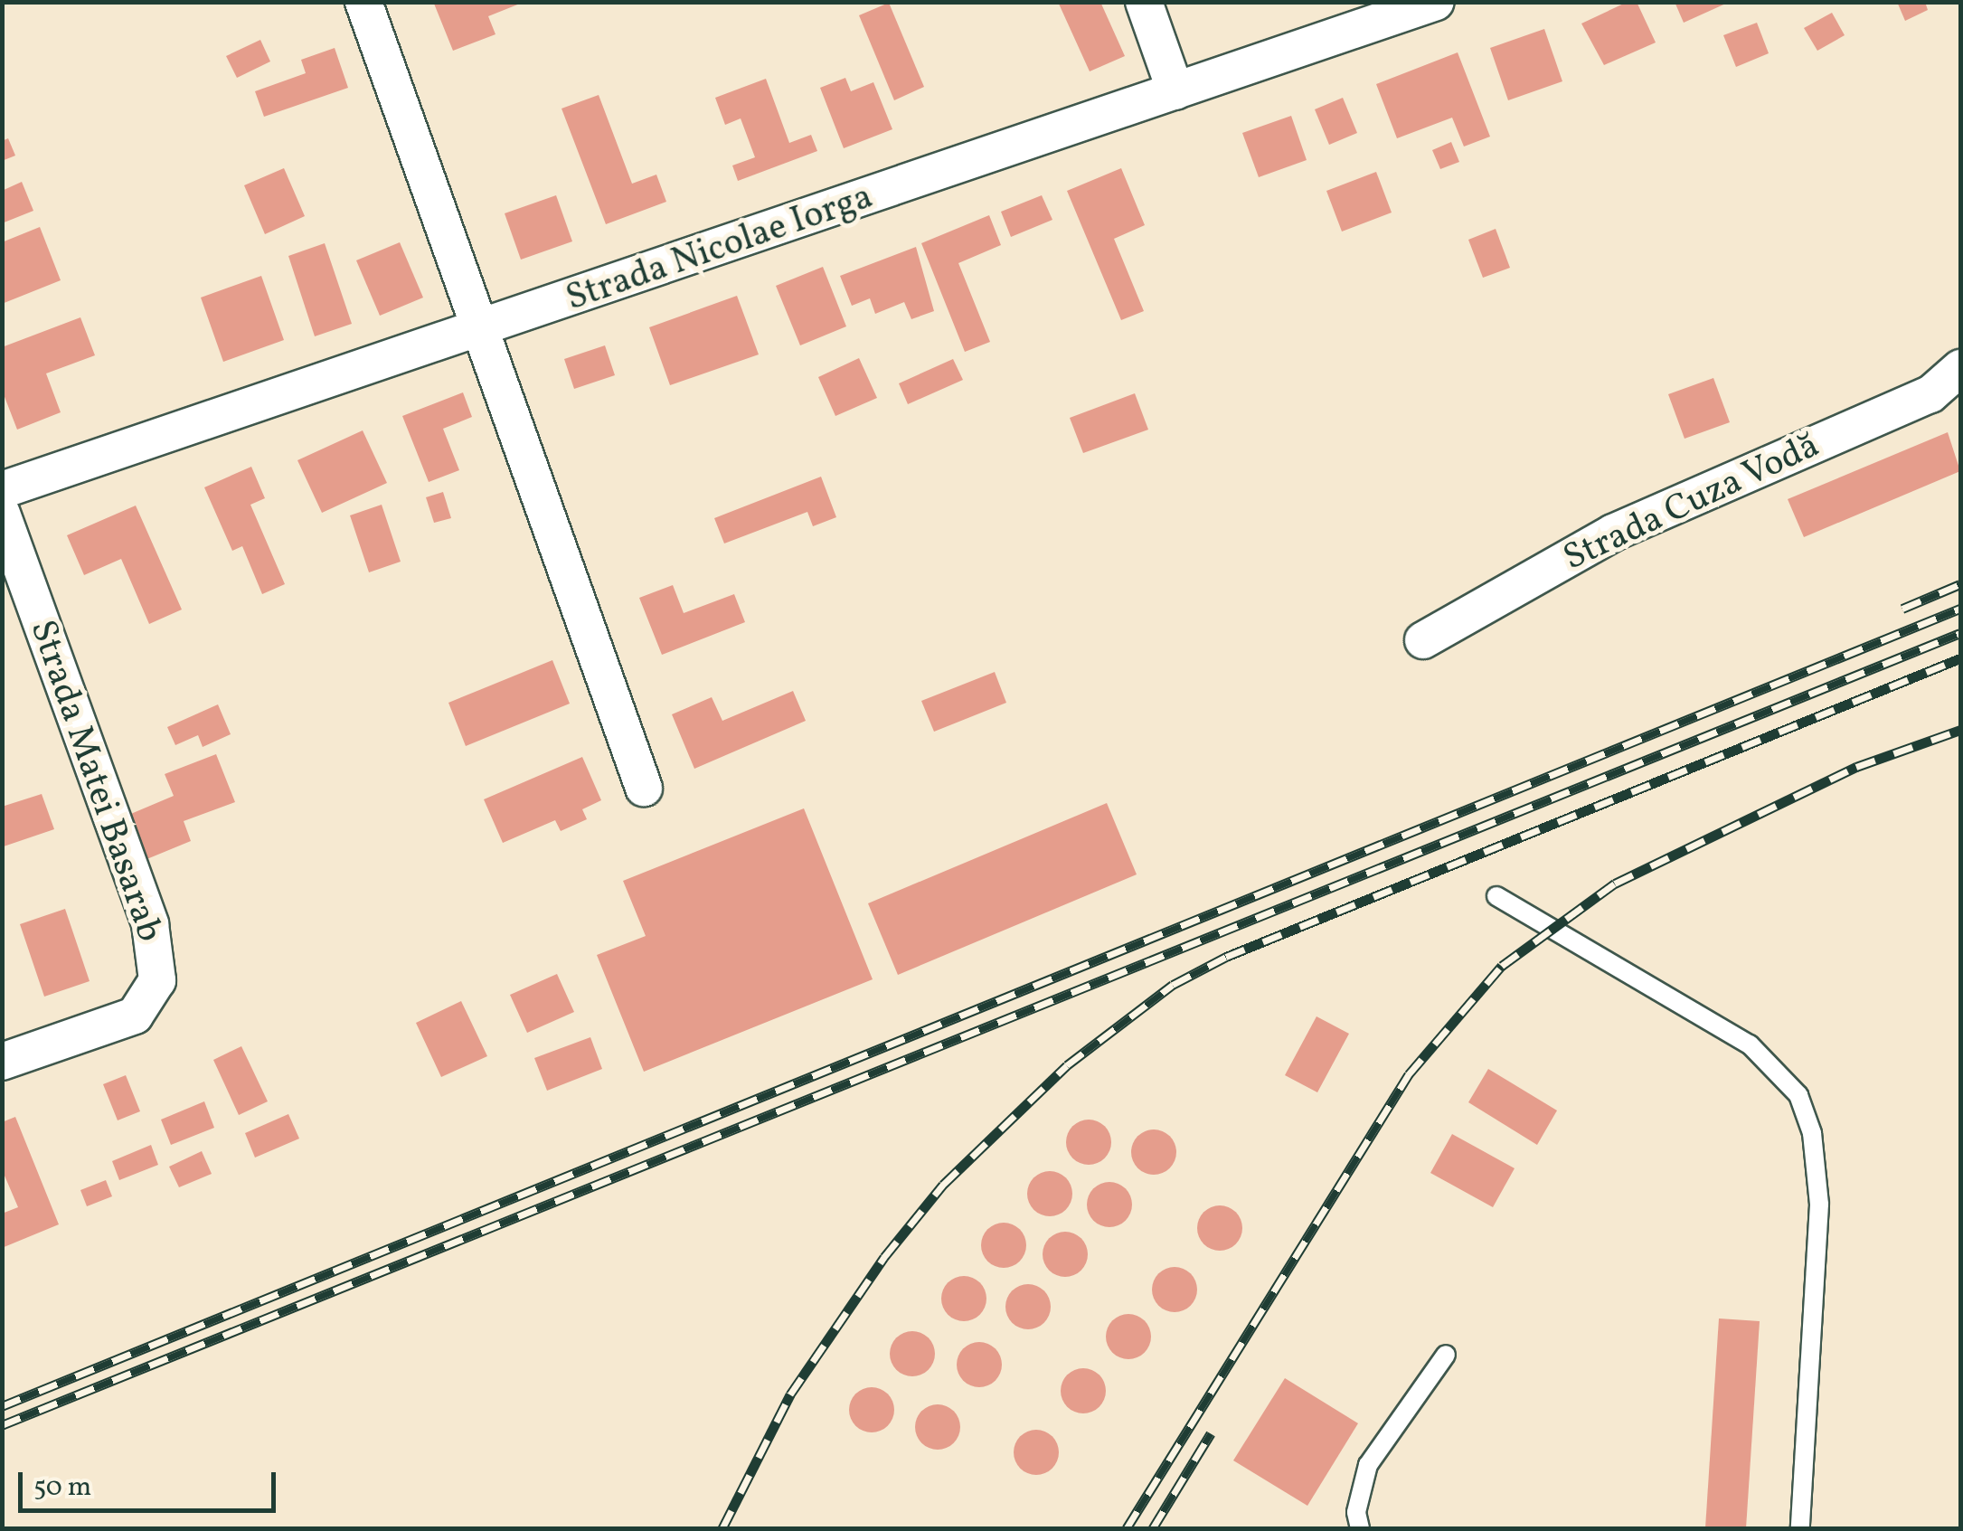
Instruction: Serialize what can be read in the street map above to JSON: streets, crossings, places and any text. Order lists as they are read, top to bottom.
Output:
{
  "streets": {
    "street": ["Strada Nicolae Iorga", "Strada Cuza Vodă", "Strada Matei Basarab"]
  },
  "scale_bar": "50 m"
}
